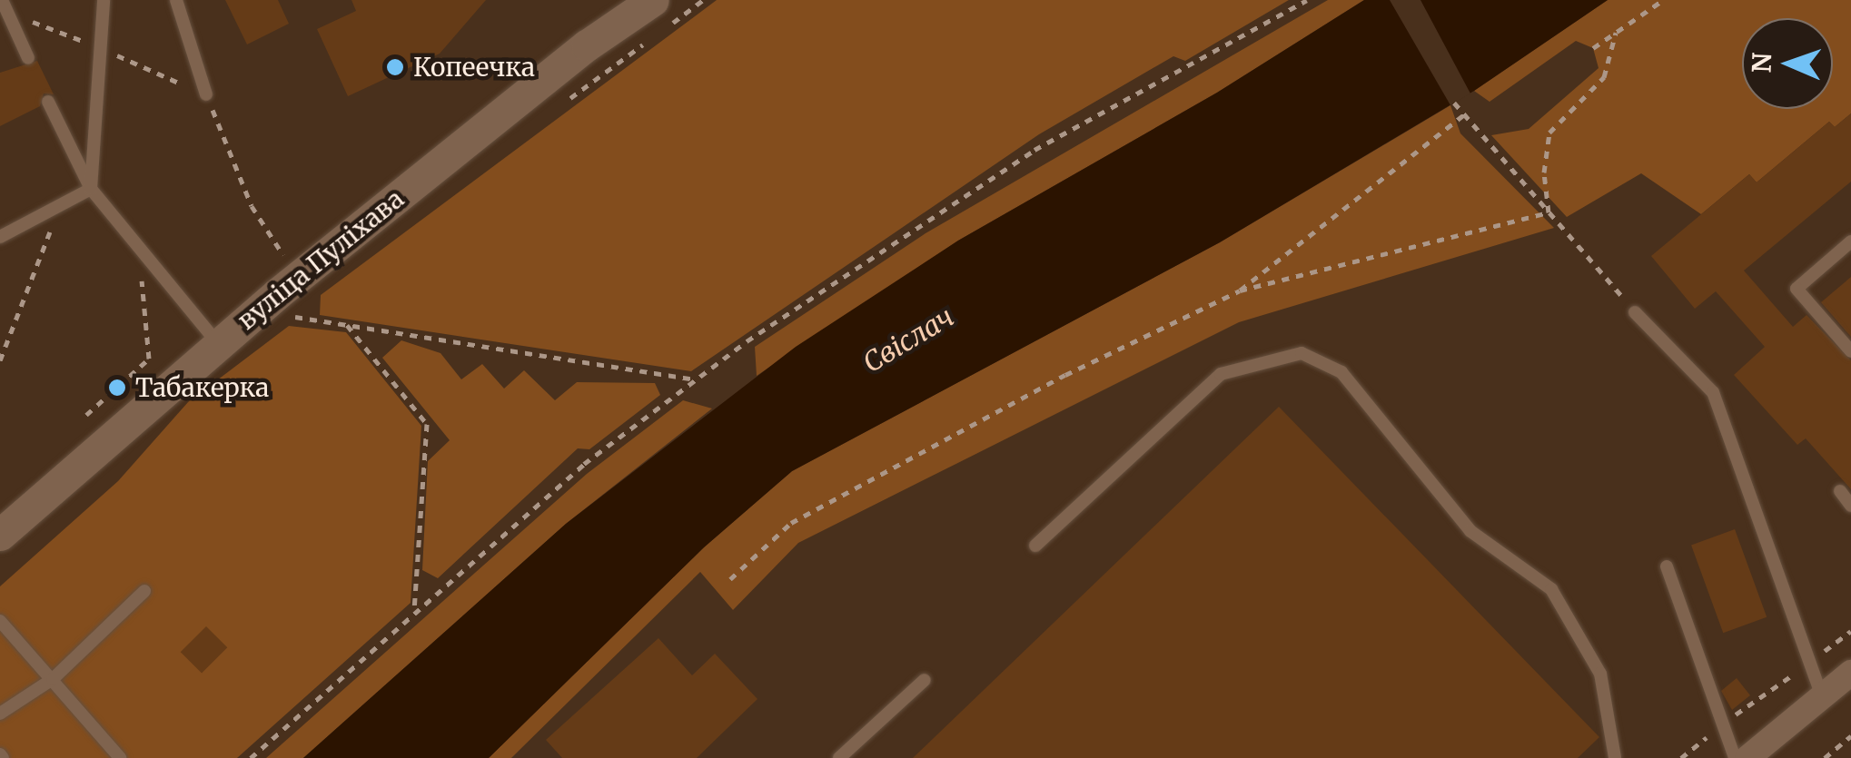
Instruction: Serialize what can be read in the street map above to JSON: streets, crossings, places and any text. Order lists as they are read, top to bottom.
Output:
{
  "streets": {
    "street": ["вуліца Пуліхава"]
  },
  "water": ["Свіслач"],
  "places": ["Копеечка", "Табакерка"],
  "north": "left"
}
